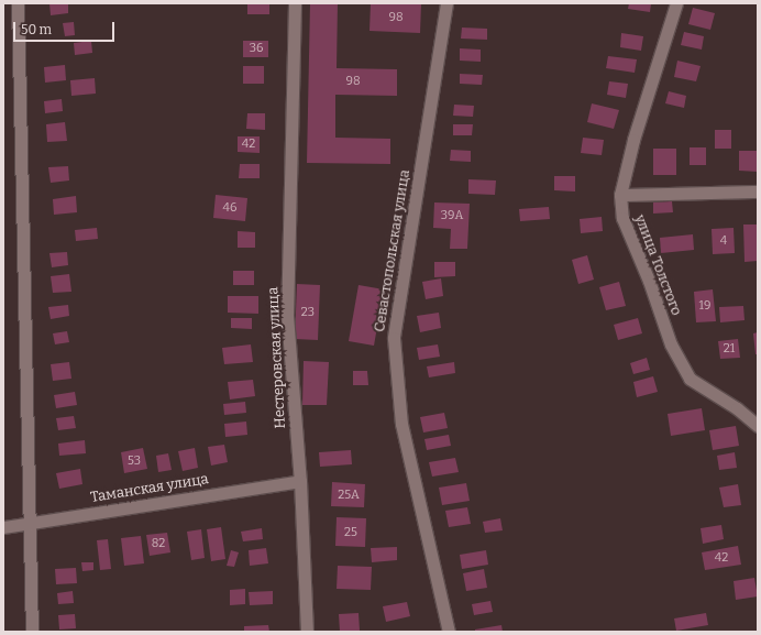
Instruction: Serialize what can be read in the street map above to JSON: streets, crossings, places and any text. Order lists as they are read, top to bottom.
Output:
{
  "streets": {
    "street": [
      "Севастопольская улица",
      "улица Толстого",
      "Нестеровская улица",
      "Таманская улица"
    ]
  },
  "crossings": [
    ["Нестеровская улица", "Таманская улица"]
  ],
  "house_numbers": [
    "98",
    "36",
    "98",
    "42",
    "46",
    "39А",
    "4",
    "19",
    "23",
    "21",
    "53",
    "25А",
    "25",
    "82",
    "42"
  ],
  "scale_bar": "50 m"
}
